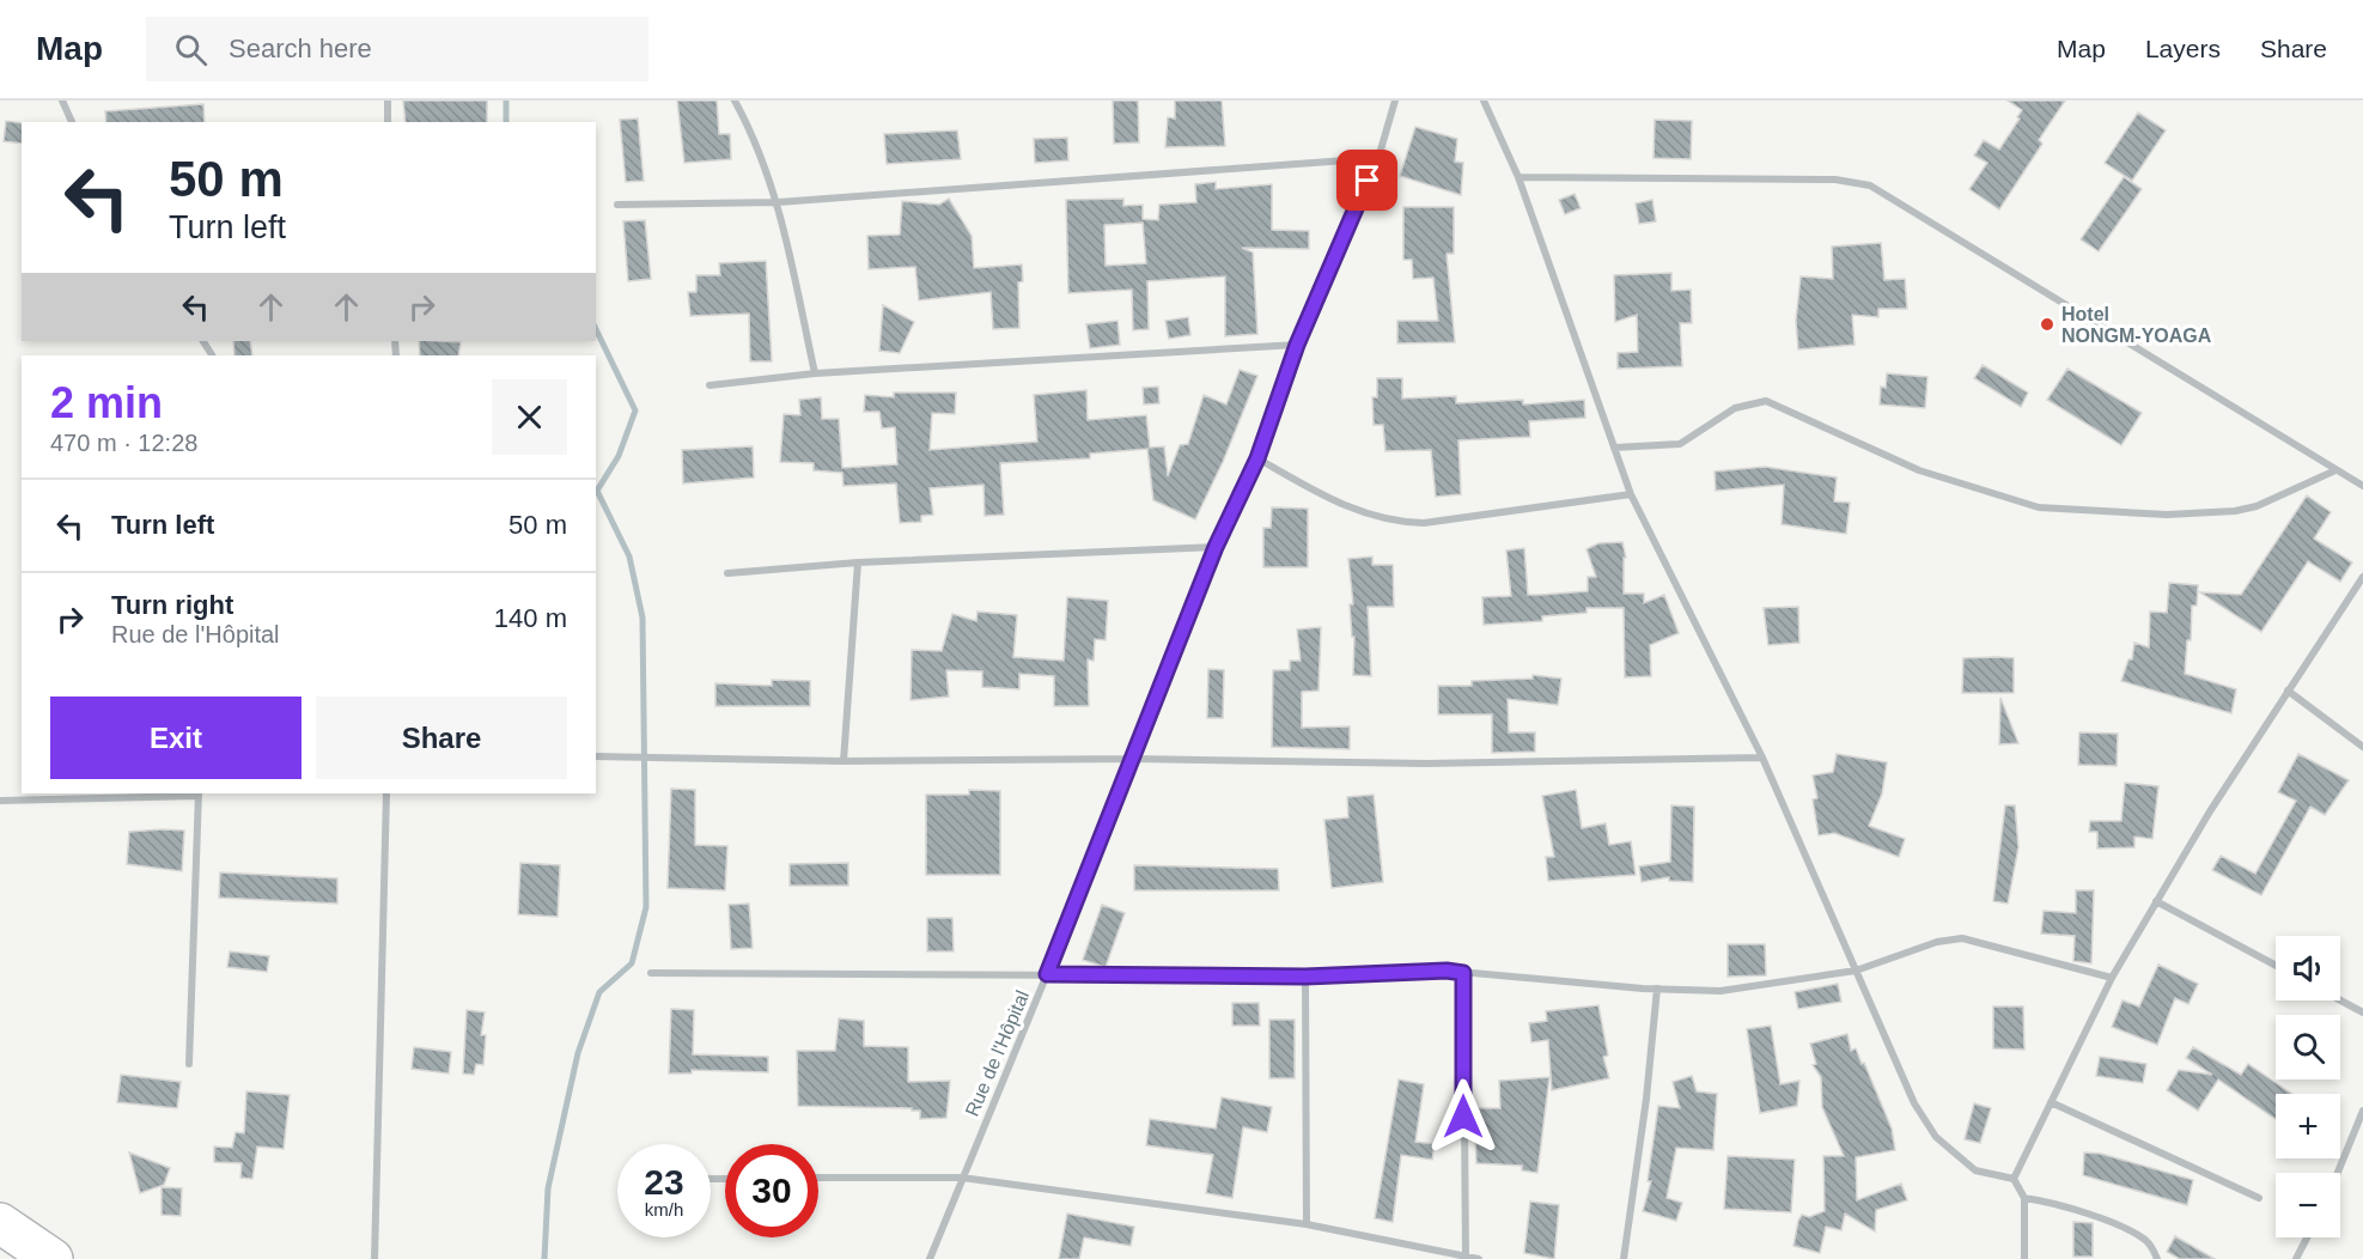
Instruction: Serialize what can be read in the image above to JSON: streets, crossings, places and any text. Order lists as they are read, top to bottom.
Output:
{
  "streets": {
    "street": ["Rue de l'Hôpital"]
  },
  "places": ["Hotel NONGM-YOAGA"],
  "page": {
    "header": "Map",
    "search": "Search here",
    "nav": ["Map", "Layers", "Share"],
    "turn": ["50 m", "Turn left"],
    "heading": ["2 min", "470 m · 12:28"],
    "list": [
      {
        "name": "Turn left",
        "value": "50 m"
      },
      {
        "name": "Turn right",
        "note": "Rue de l'Hôpital",
        "value": "140 m"
      }
    ],
    "buttons": ["Exit", "Share"],
    "map_buttons": ["+", "−"],
    "speed": "23 km/h",
    "limit": "30"
  }
}
